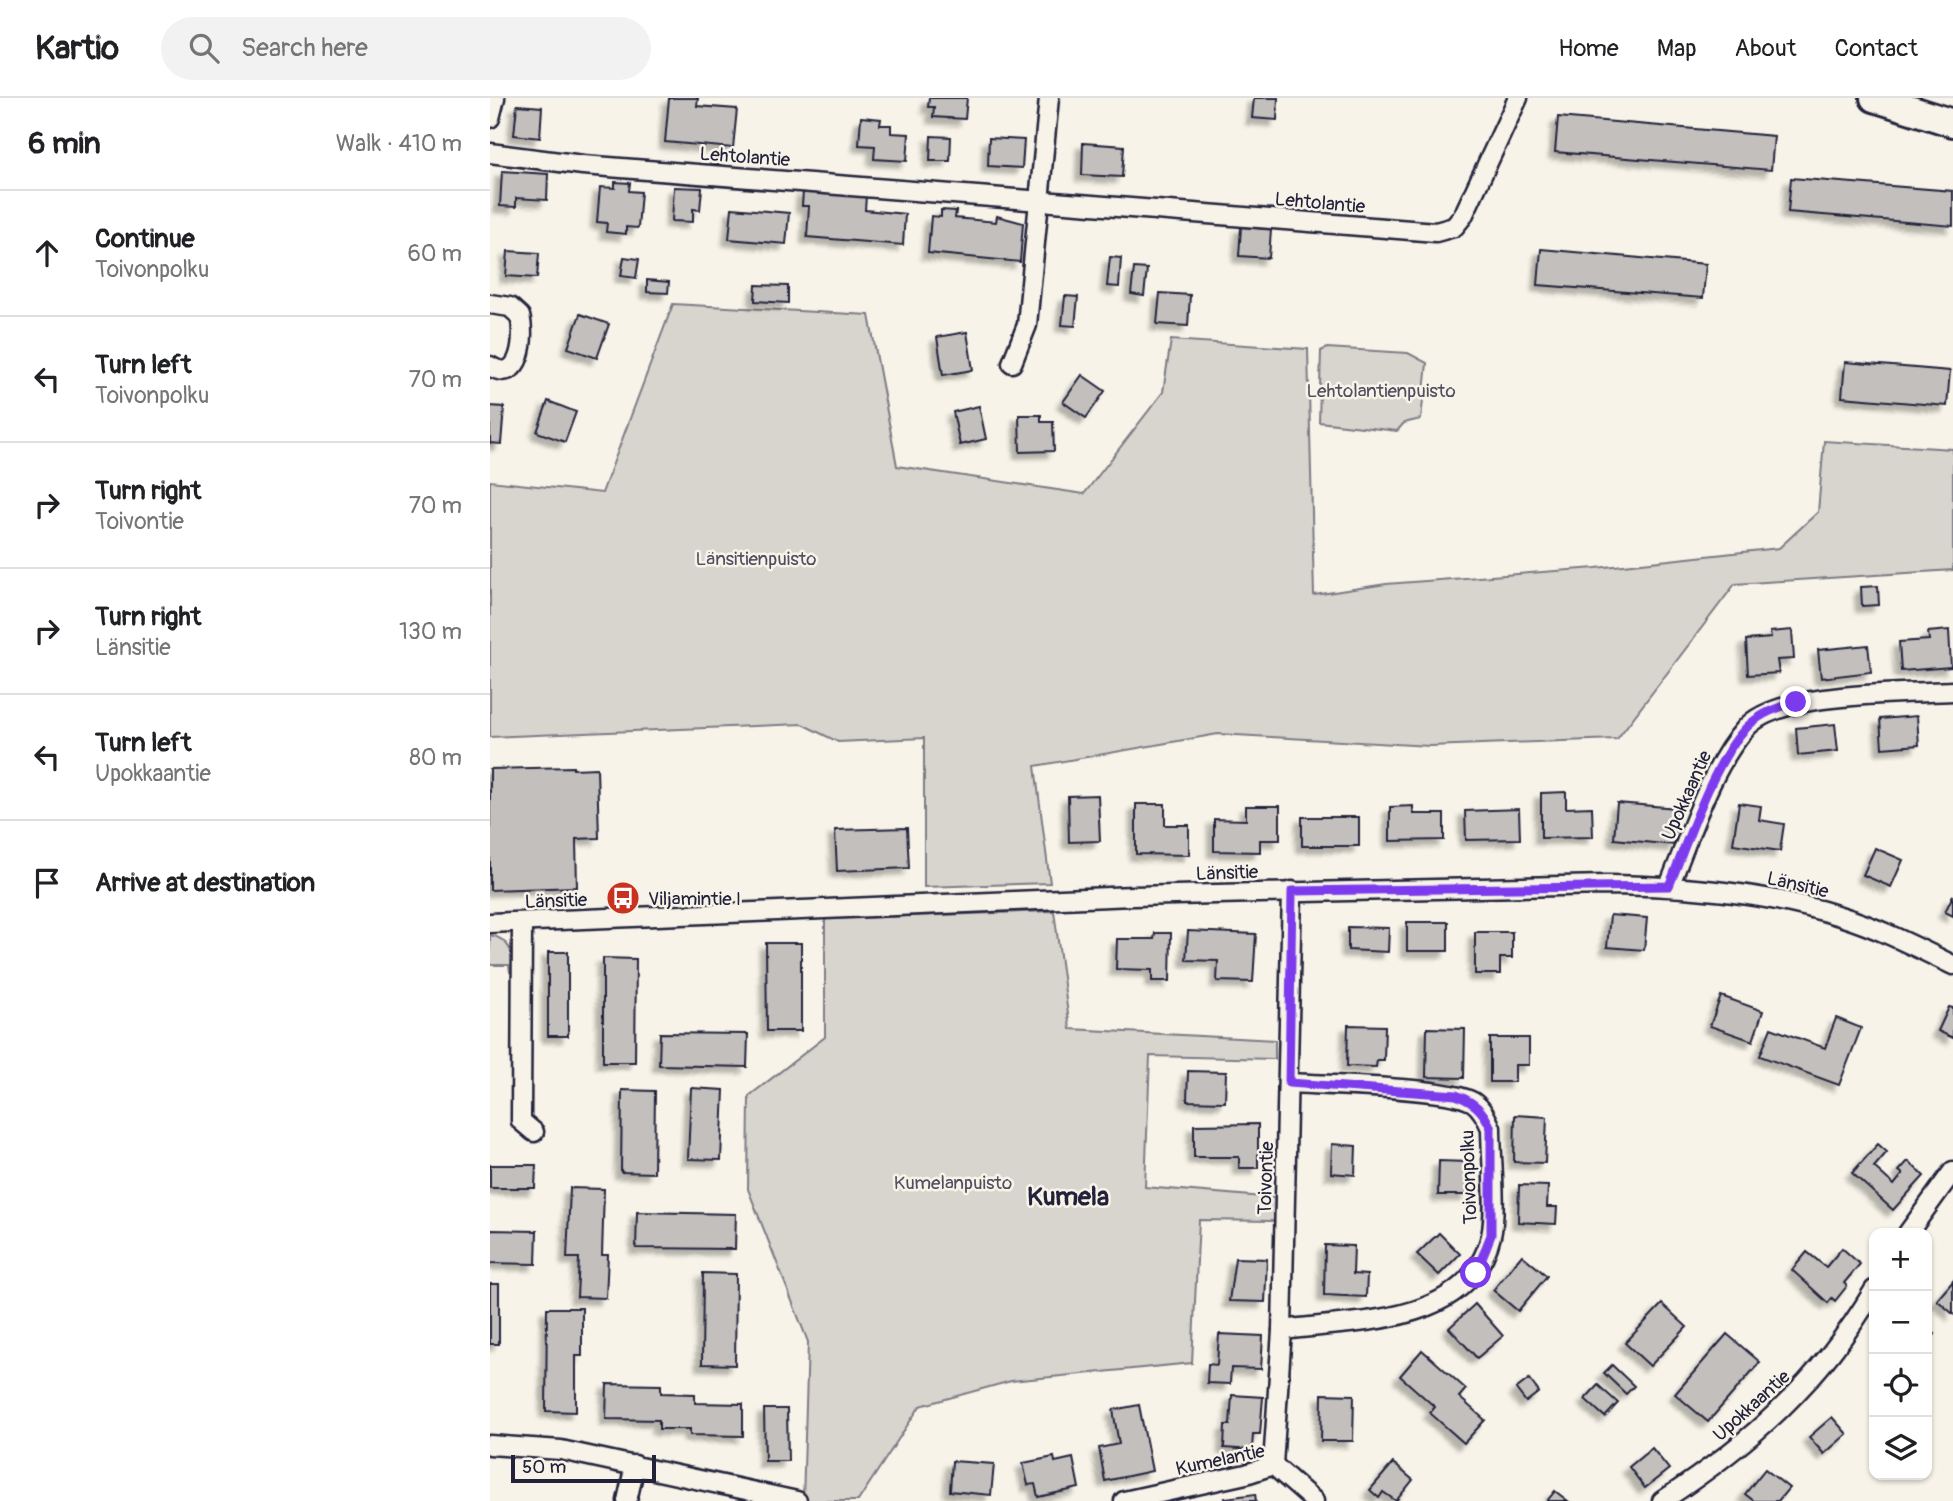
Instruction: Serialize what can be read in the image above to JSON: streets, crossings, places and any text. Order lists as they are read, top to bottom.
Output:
{
  "streets": {
    "street": [
      "Lehtolantie",
      "Upokkaantie",
      "Länsitie",
      "Toivonpolku",
      "Toivontie",
      "Kumelantie"
    ]
  },
  "crossings": [
    ["Upokkaantie", "Länsitie"],
    ["Länsitie", "Toivontie"],
    ["Toivonpolku", "Toivontie"],
    ["Toivontie", "Kumelantie"]
  ],
  "districts": ["Kumela"],
  "parks": ["Lehtolantienpuisto", "Länsitienpuisto", "Kumelanpuisto"],
  "places": {
    "bus stop": ["Viljamintie I"]
  },
  "scale_bar": "50 m",
  "page": {
    "header": "Kartio",
    "search": "Search here",
    "nav": [
      "Home",
      "Map",
      "About",
      "Contact"
    ],
    "heading": ["6 min", "Walk · 410 m"],
    "list": [
      ["Continue", "Toivonpolku", "60 m"],
      ["Turn left", "Toivonpolku", "70 m"],
      ["Turn right", "Toivontie", "70 m"],
      ["Turn right", "Länsitie", "130 m"],
      ["Turn left", "Upokkaantie", "80 m"],
      "Arrive at destination"
    ],
    "map_buttons": ["+", "−"],
    "scale": "50 m"
  }
}
